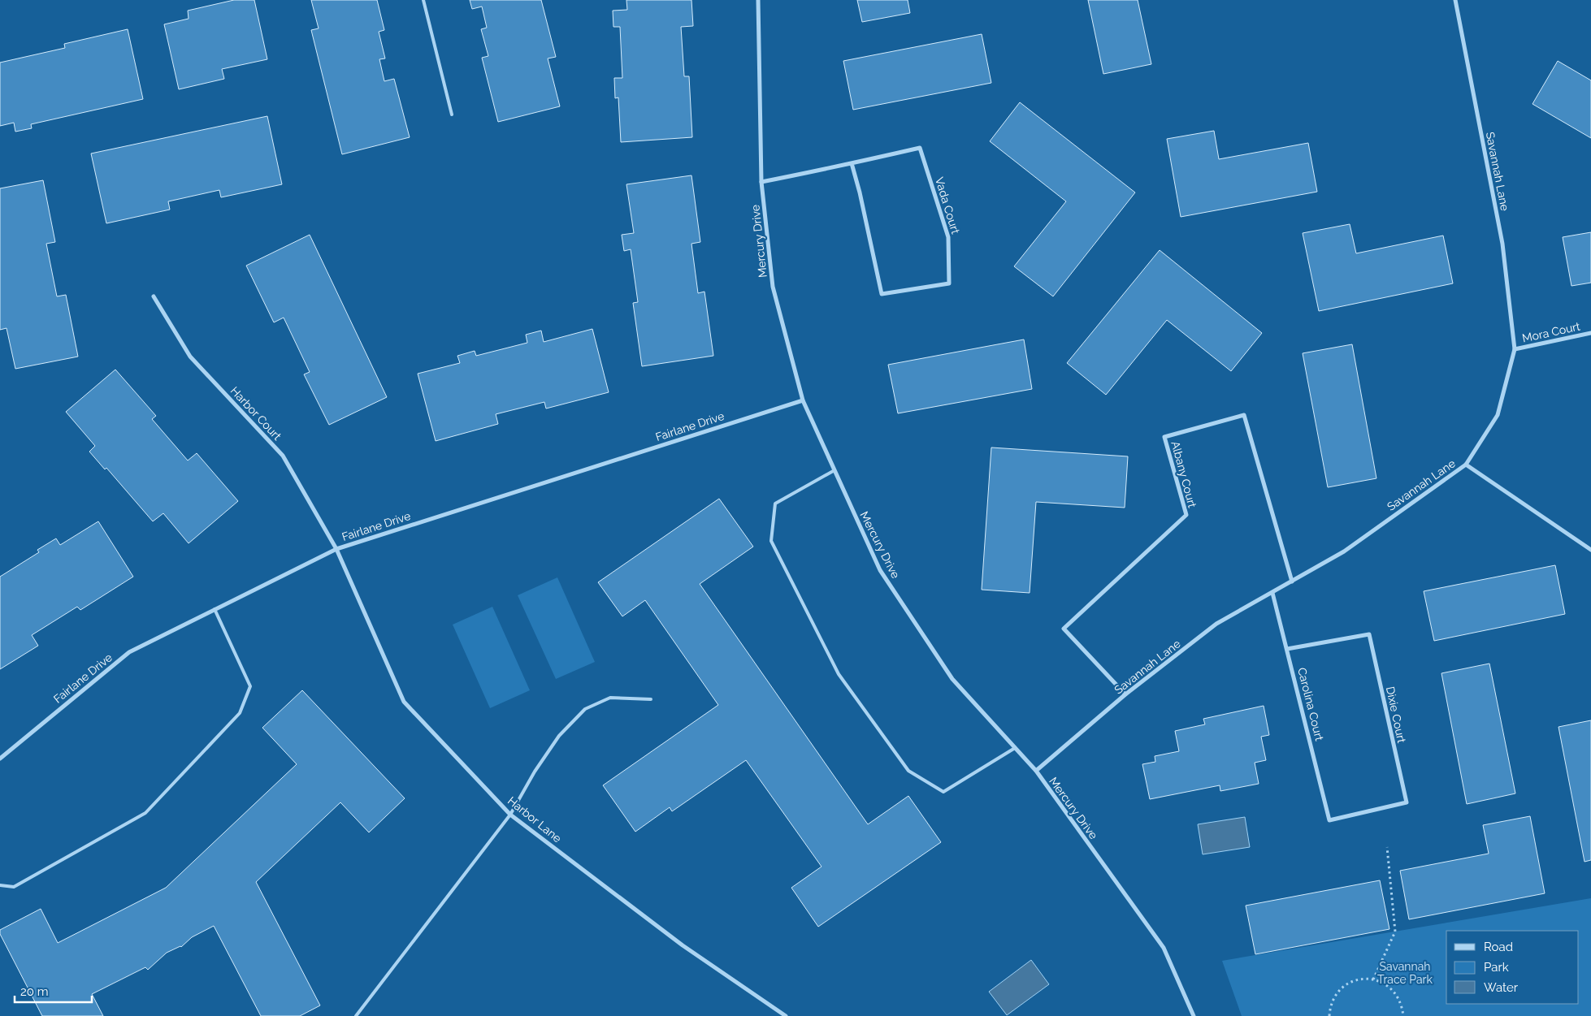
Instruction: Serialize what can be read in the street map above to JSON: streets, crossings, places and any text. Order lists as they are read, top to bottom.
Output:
{
  "streets": {
    "street": [
      "Savannah Lane",
      "Vada Court",
      "Mercury Drive",
      "Mora Court",
      "Harbor Court",
      "Fairlane Drive",
      "Albany Court",
      "Carolina Court",
      "Dixie Court",
      "Harbor Lane"
    ]
  },
  "crossings": [
    ["Savannah Lane", "Mercury Drive"],
    ["Savannah Lane", "Mora Court"],
    ["Savannah Lane", "Albany Court"],
    ["Savannah Lane", "Carolina Court"],
    ["Vada Court", "Mercury Drive"],
    ["Mercury Drive", "Fairlane Drive"],
    ["Harbor Court", "Fairlane Drive"],
    ["Harbor Court", "Harbor Lane"],
    ["Fairlane Drive", "Harbor Lane"],
    ["Carolina Court", "Dixie Court"]
  ],
  "parks": ["Savannah Trace Park"],
  "legend": ["Road", "Park", "Water"],
  "scale_bar": "20 m"
}
